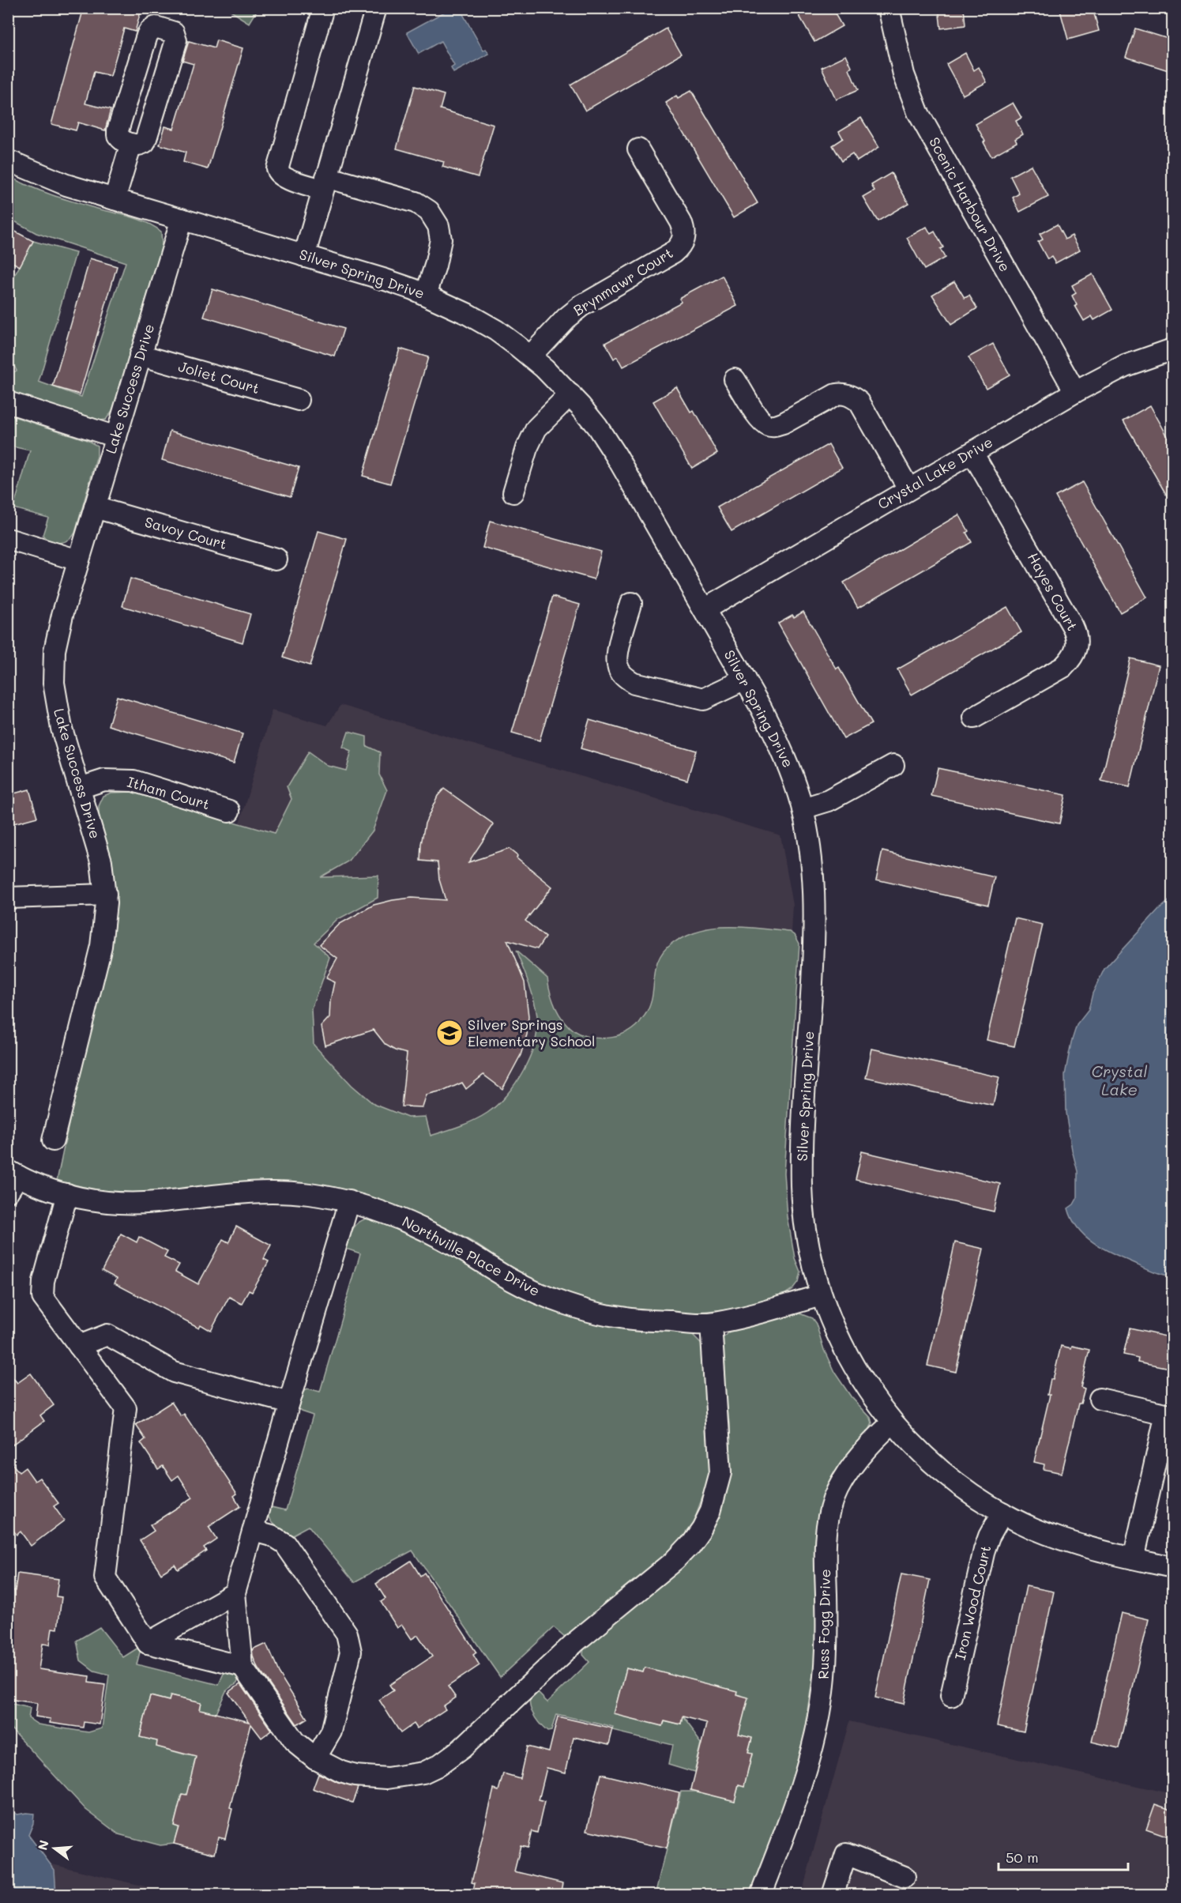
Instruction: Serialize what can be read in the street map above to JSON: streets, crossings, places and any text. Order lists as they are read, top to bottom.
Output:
{
  "streets": {
    "street": [
      "Scenic Harbour Drive",
      "Silver Spring Drive",
      "Brynmawr Court",
      "Joliet Court",
      "Lake Success Drive",
      "Crystal Lake Drive",
      "Savoy Court",
      "Hayes Court",
      "Itham Court",
      "Northville Place Drive",
      "Iron Wood Court",
      "Russ Fogg Drive"
    ]
  },
  "crossings": [
    ["Scenic Harbour Drive", "Crystal Lake Drive"],
    ["Silver Spring Drive", "Brynmawr Court"],
    ["Silver Spring Drive", "Lake Success Drive"],
    ["Silver Spring Drive", "Crystal Lake Drive"],
    ["Silver Spring Drive", "Northville Place Drive"],
    ["Silver Spring Drive", "Iron Wood Court"],
    ["Silver Spring Drive", "Russ Fogg Drive"],
    ["Joliet Court", "Lake Success Drive"],
    ["Lake Success Drive", "Savoy Court"],
    ["Lake Success Drive", "Itham Court"],
    ["Crystal Lake Drive", "Hayes Court"]
  ],
  "water": ["Crystal Lake"],
  "places": {
    "school or university": ["Silver Springs Elementary School"]
  },
  "scale_bar": "50 m",
  "north": "left"
}
